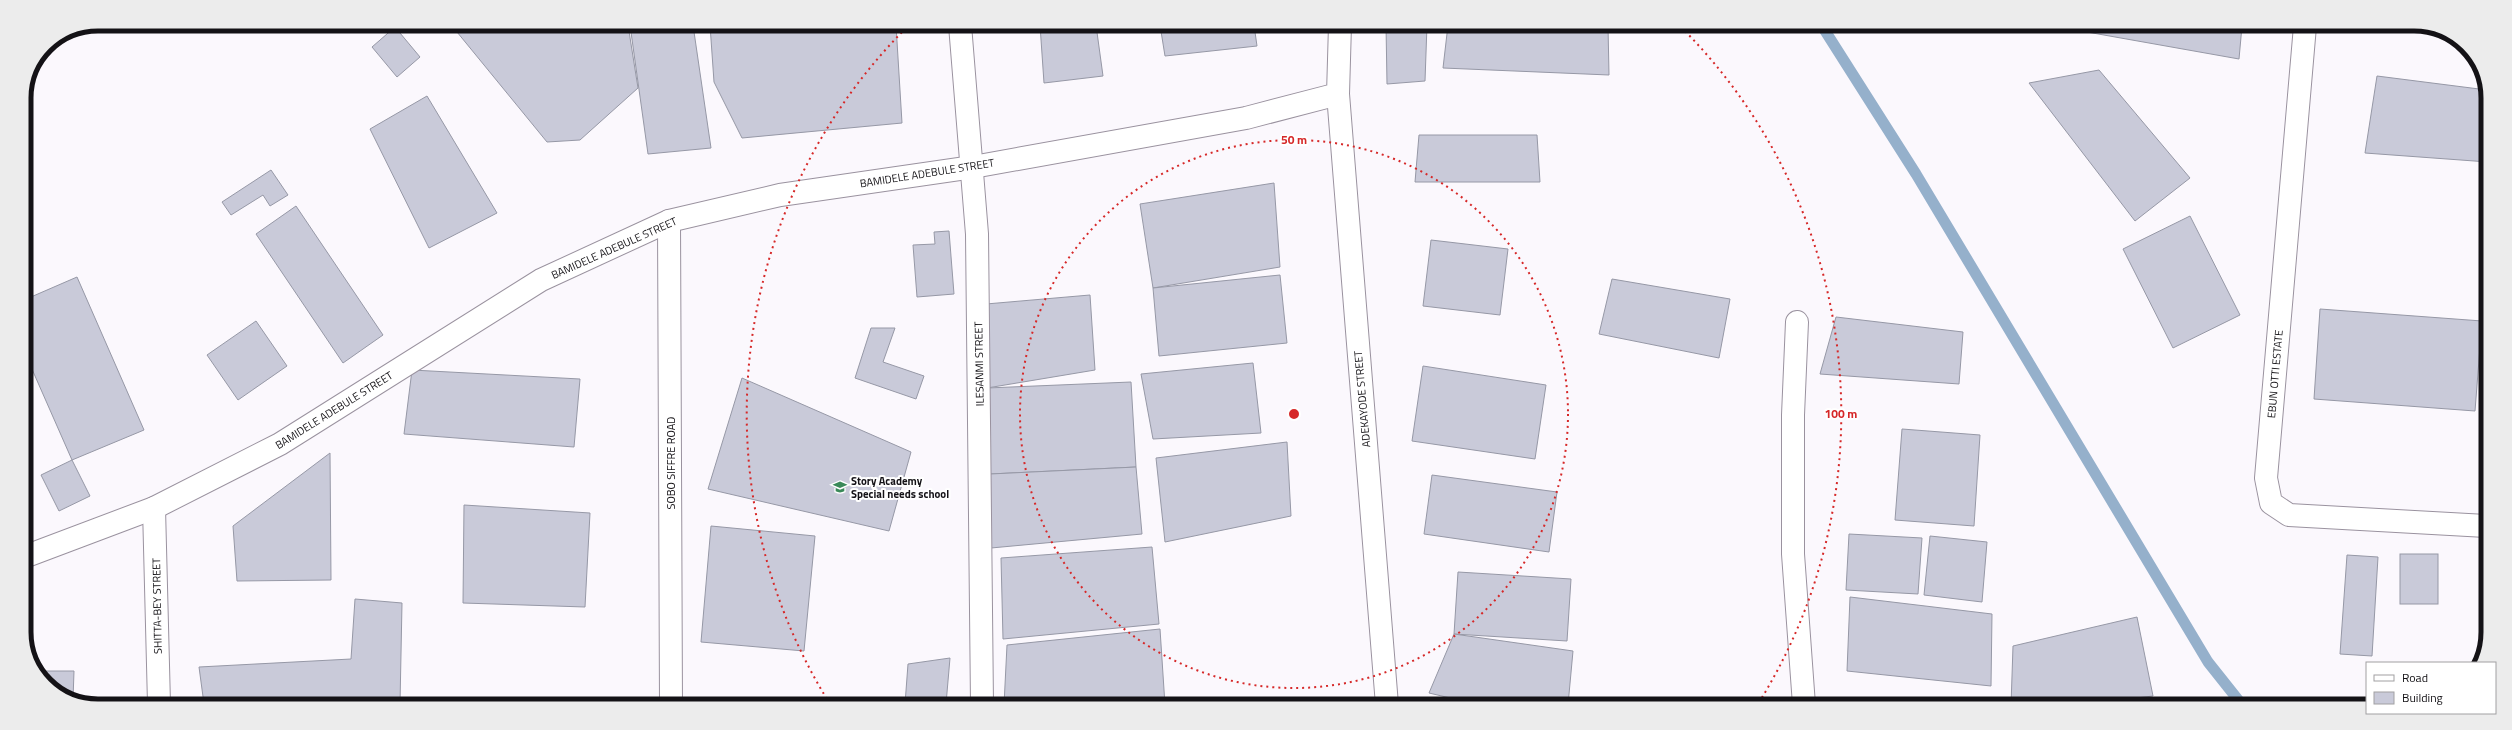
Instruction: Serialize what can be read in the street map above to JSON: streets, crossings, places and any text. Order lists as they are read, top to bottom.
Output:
{
  "streets": {
    "street": [
      "BAMIDELE ADEBULE STREET",
      "ILESANMI STREET",
      "EBUN OTTI ESTATE",
      "ADEKAYODE STREET",
      "SOBO SIFFRE ROAD",
      "SHITTA-BEY STREET"
    ]
  },
  "crossings": [
    ["BAMIDELE ADEBULE STREET", "ILESANMI STREET"],
    ["BAMIDELE ADEBULE STREET", "ADEKAYODE STREET"],
    ["BAMIDELE ADEBULE STREET", "SOBO SIFFRE ROAD"],
    ["BAMIDELE ADEBULE STREET", "SHITTA-BEY STREET"]
  ],
  "places": {
    "school or university": ["Story Academy Special needs school"]
  },
  "legend": ["Road", "Building"],
  "rings": ["50 m", "100 m"]
}
